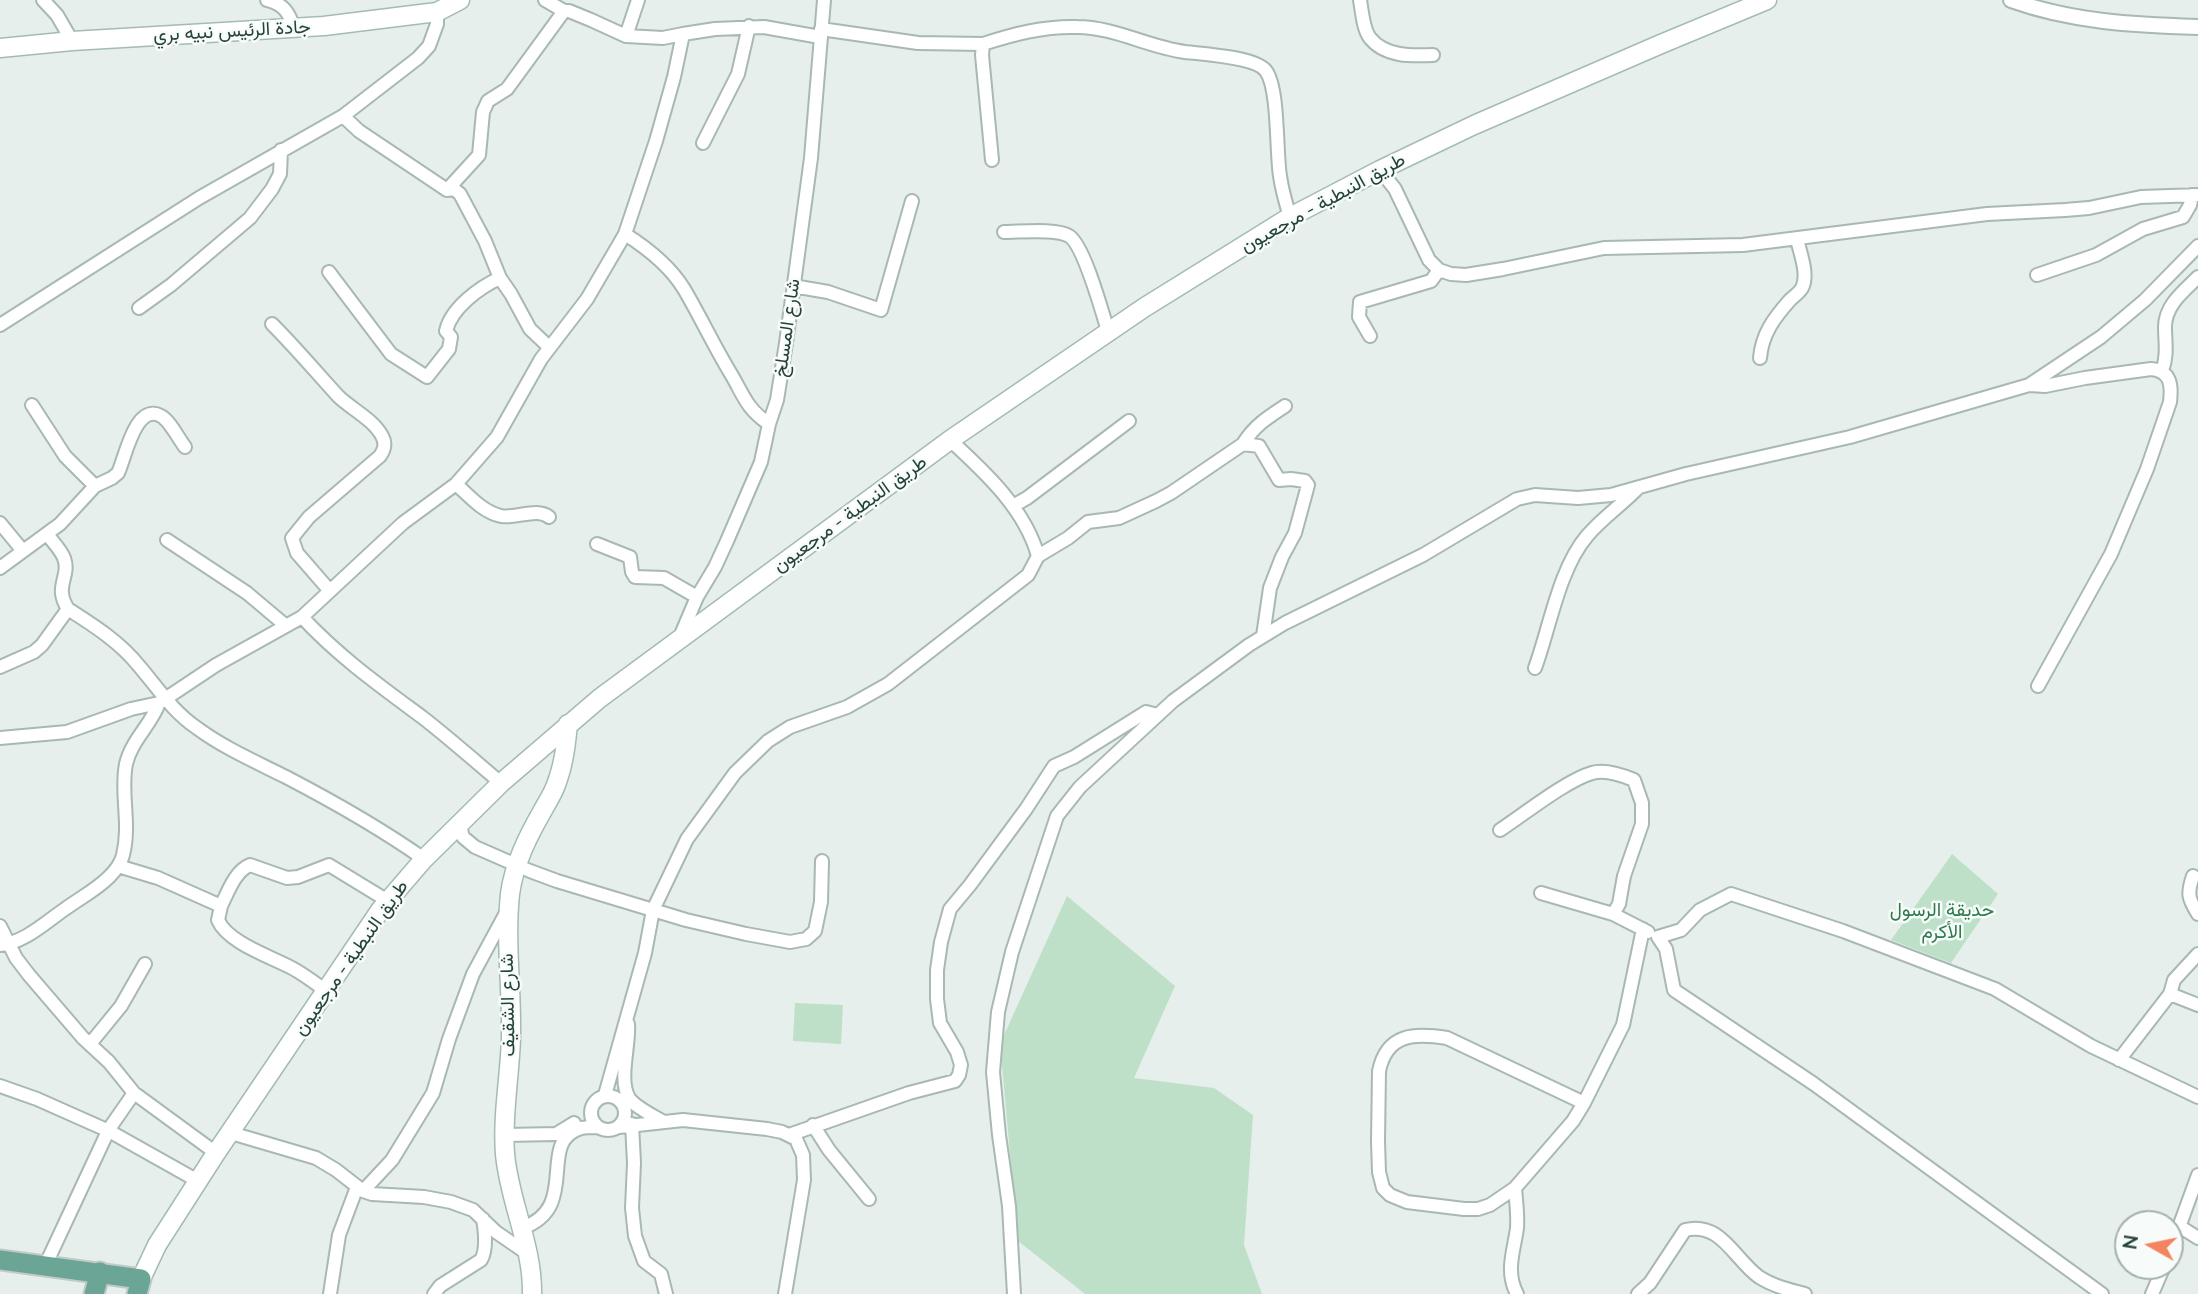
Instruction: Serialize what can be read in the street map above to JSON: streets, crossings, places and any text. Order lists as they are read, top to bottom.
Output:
{
  "streets": {
    "main road": ["جادة الرئيس نبيه بري", "طريق النبطية - مرجعيون", "شارع الشقيف"],
    "street": ["شارع المسلخ"]
  },
  "crossings": [
    ["طريق النبطية - مرجعيون", "شارع المسلخ"],
    ["طريق النبطية - مرجعيون", "شارع الشقيف"]
  ],
  "parks": ["حديقة الرسول الأكرم"],
  "north": "left"
}
